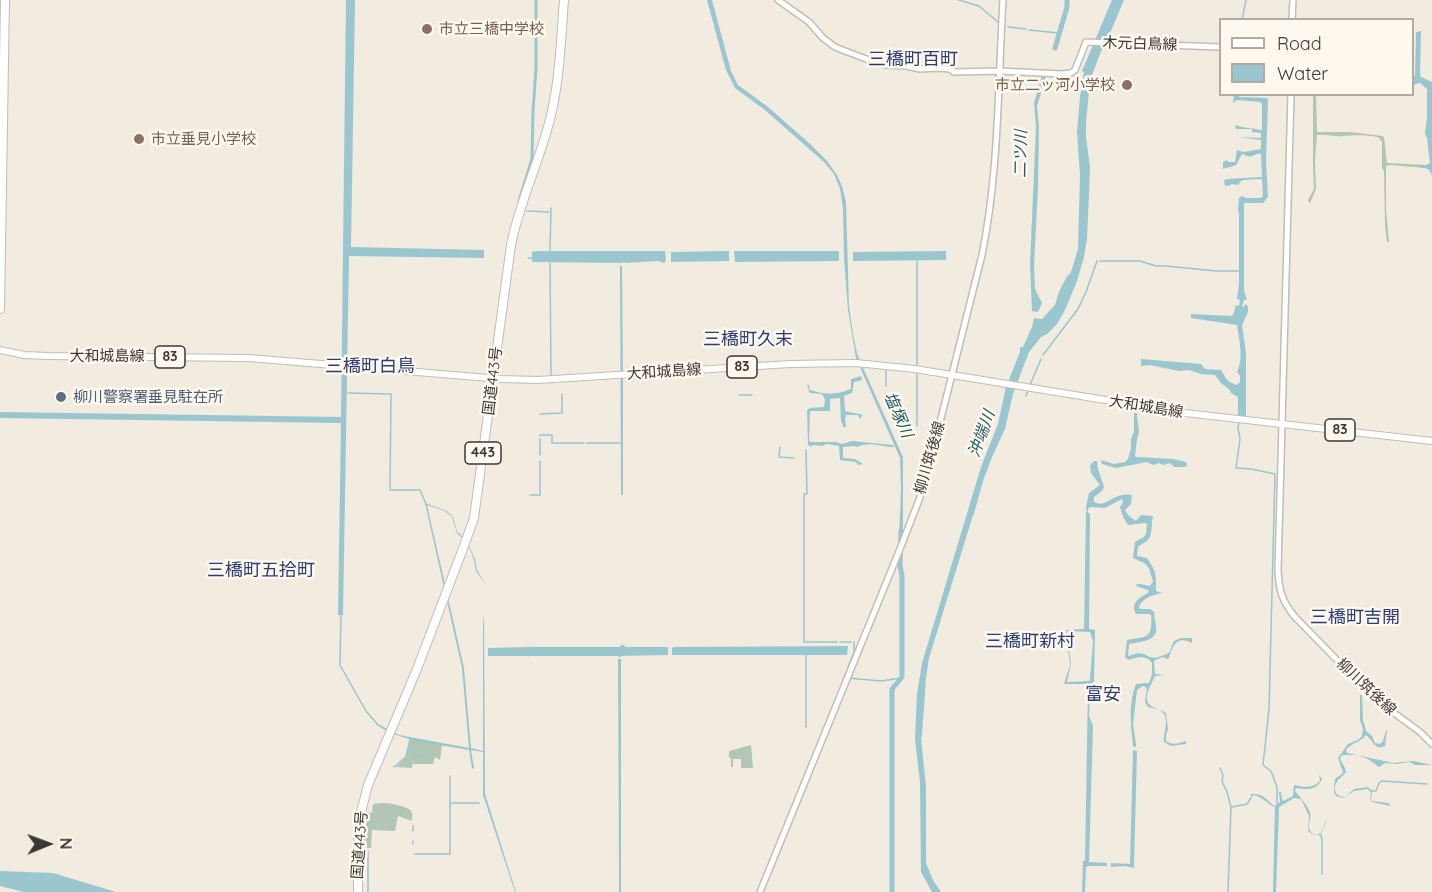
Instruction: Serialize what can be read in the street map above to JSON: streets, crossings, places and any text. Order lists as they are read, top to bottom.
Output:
{
  "streets": {
    "highway": ["国道443号", "443"],
    "main road": [
      "木元白鳥線",
      "大和城島線",
      "83",
      "柳川筑後線"
    ]
  },
  "crossings": [
    ["木元白鳥線", "柳川筑後線"],
    ["大和城島線", "国道443号"],
    ["大和城島線", "柳川筑後線"]
  ],
  "districts": [
    "三橋町百町",
    "三橋町久末",
    "三橋町白鳥",
    "三橋町五拾町",
    "三橋町吉開",
    "三橋町新村",
    "富安"
  ],
  "water": ["二ツ川", "塩塚川", "沖端川"],
  "places": [
    "市立三橋中学校",
    "市立二ッ河小学校",
    "市立垂見小学校",
    "柳川警察署垂見駐在所"
  ],
  "legend": ["Road", "Water"],
  "north": "right"
}
